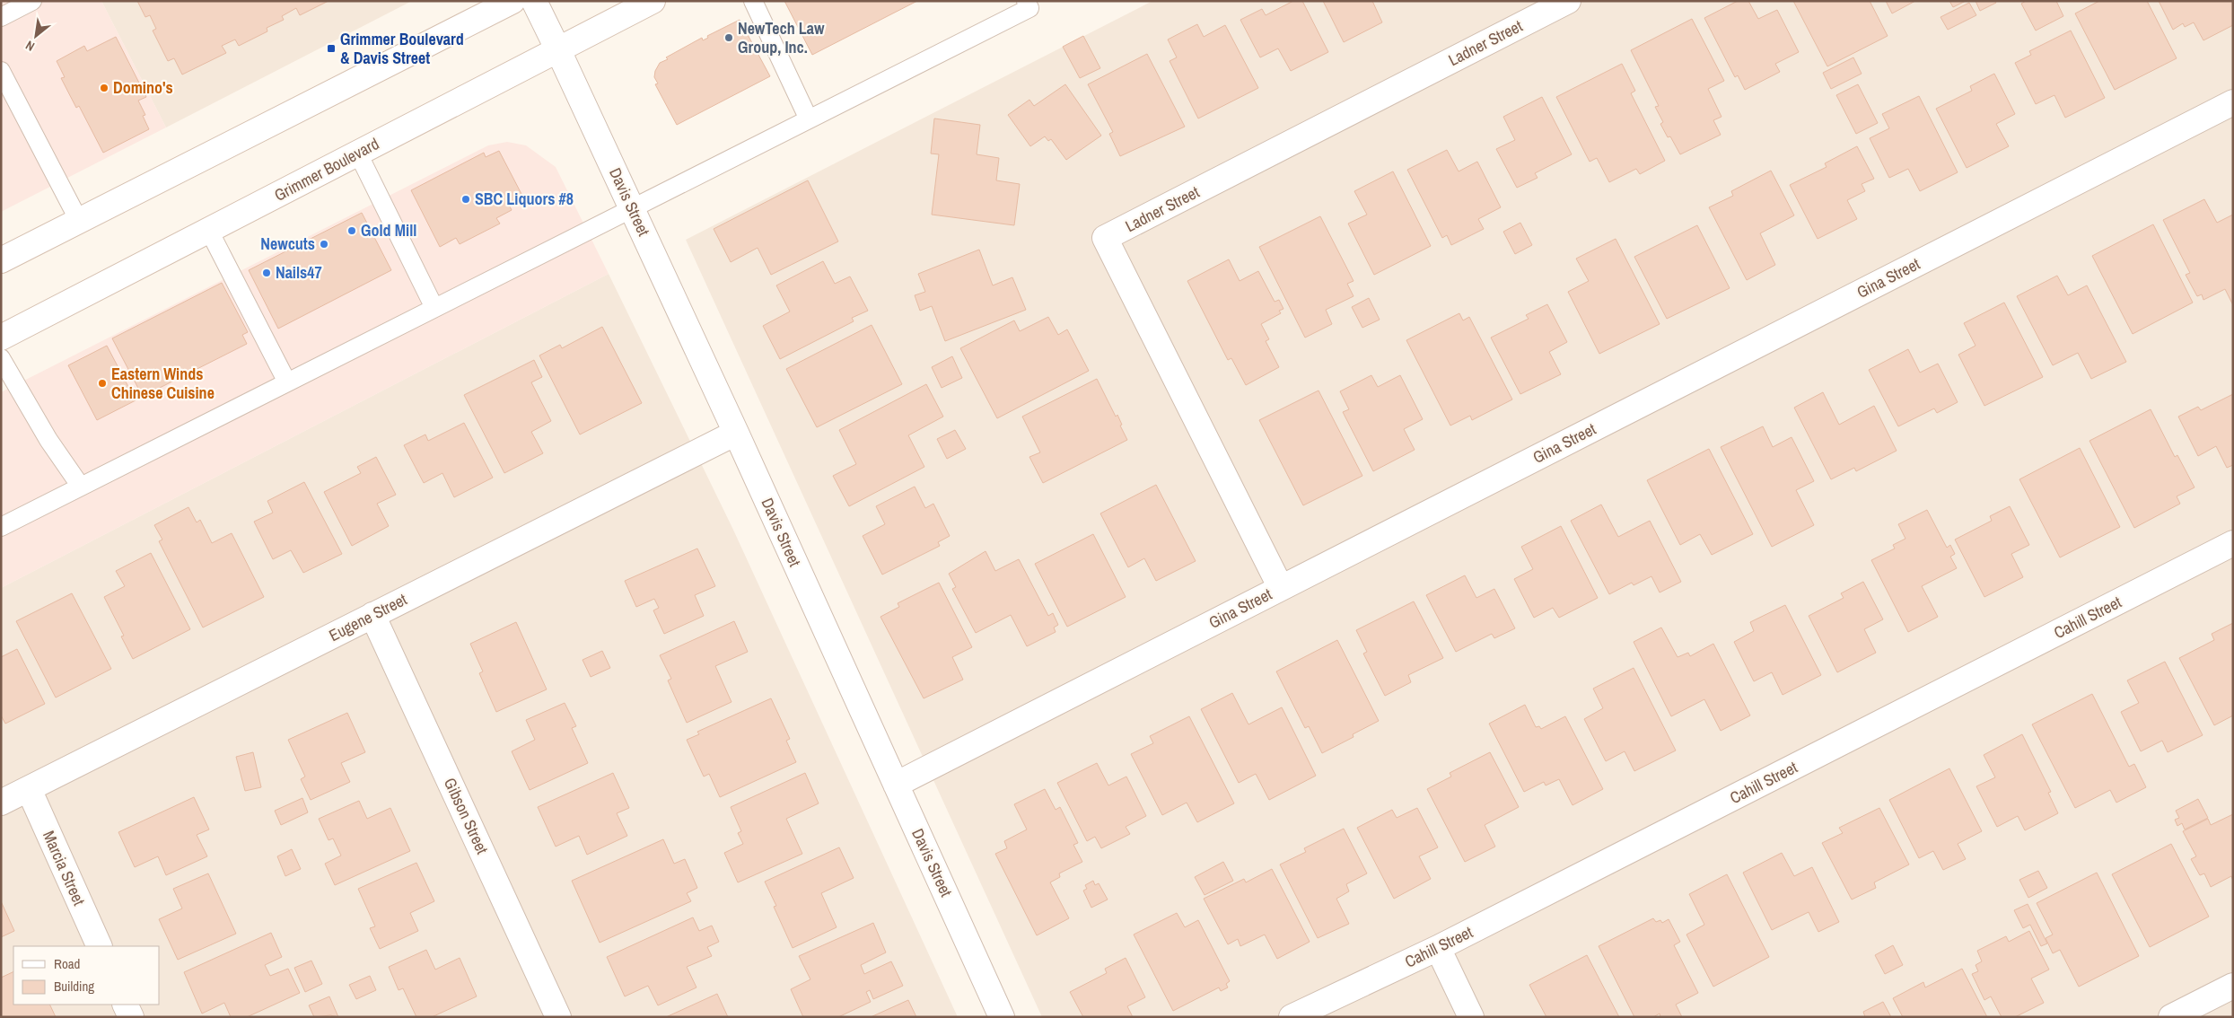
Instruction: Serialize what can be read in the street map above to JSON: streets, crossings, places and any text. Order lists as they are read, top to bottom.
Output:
{
  "streets": {
    "street": [
      "Ladner Street",
      "Grimmer Boulevard",
      "Davis Street",
      "Gina Street",
      "Eugene Street",
      "Cahill Street",
      "Gibson Street",
      "Marcia Street"
    ]
  },
  "crossings": [
    ["Ladner Street", "Gina Street"],
    ["Grimmer Boulevard", "Davis Street"],
    ["Davis Street", "Gina Street"],
    ["Davis Street", "Eugene Street"],
    ["Eugene Street", "Gibson Street"],
    ["Eugene Street", "Marcia Street"]
  ],
  "places": {
    "other": [
      "NewTech Law Group, Inc.",
      "Domino's",
      "SBC Liquors #8",
      "Gold Mill",
      "Newcuts",
      "Nails47",
      "Eastern Winds Chinese Cuisine"
    ],
    "transit": ["Grimmer Boulevard & Davis Street"]
  },
  "legend": ["Road", "Building"],
  "north": "bottom left"
}
